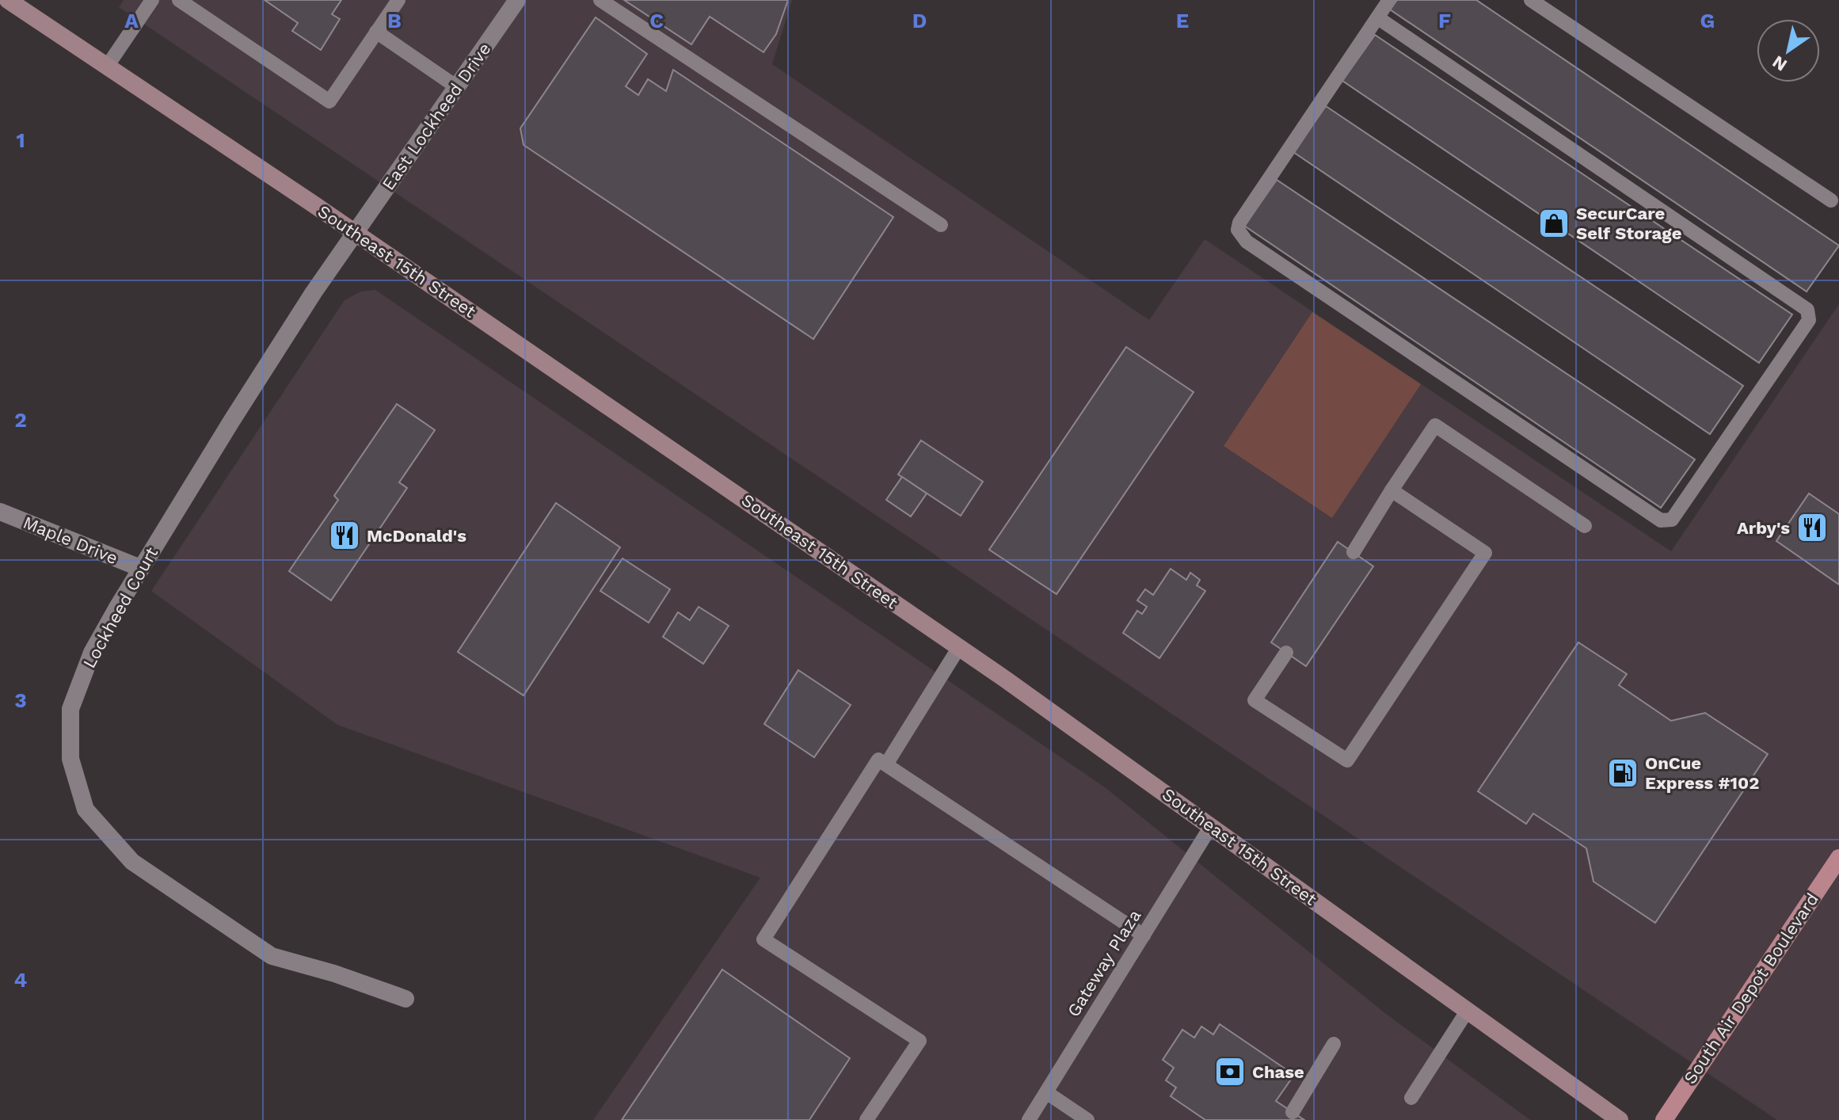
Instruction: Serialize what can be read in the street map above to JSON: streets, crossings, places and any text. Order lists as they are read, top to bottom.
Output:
{
  "streets": {
    "main road": ["Southeast 15th Street", "South Air Depot Boulevard"],
    "street": ["East Lockheed Drive", "Maple Drive", "Lockheed Court"],
    "lane": ["Gateway Plaza"]
  },
  "crossings": [
    ["East Lockheed Drive", "Southeast 15th Street"],
    ["East Lockheed Drive", "Lockheed Court"],
    ["Southeast 15th Street", "Lockheed Court"],
    ["Southeast 15th Street", "Gateway Plaza"],
    ["Maple Drive", "Lockheed Court"]
  ],
  "places": {
    "shop": ["SecurCare Self Storage"],
    "restaurant": ["Arby's", "McDonald's"],
    "fuel station": ["OnCue Express #102"],
    "bank": ["Chase"]
  },
  "north": "bottom left",
  "grid": {
    "columns": [
      "A",
      "B",
      "C",
      "D",
      "E",
      "F",
      "G"
    ],
    "rows": [
      "1",
      "2",
      "3",
      "4"
    ]
  }
}
